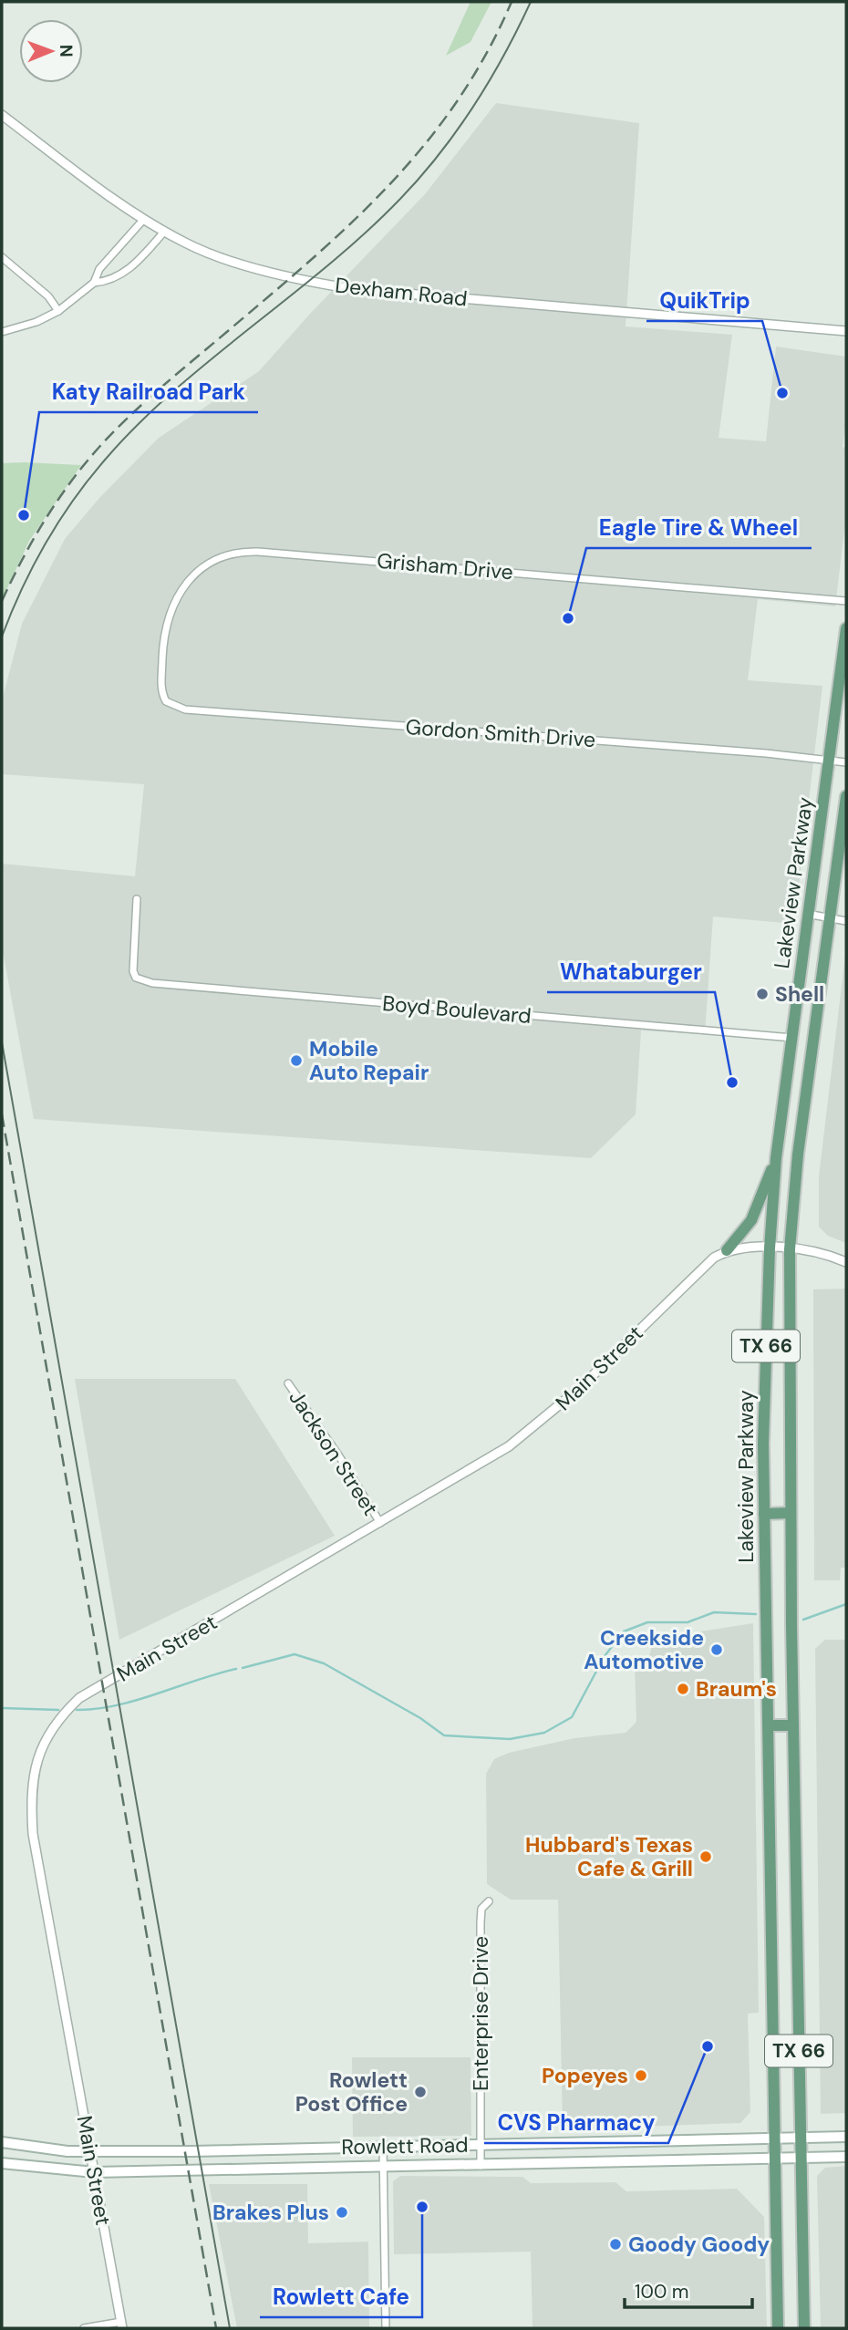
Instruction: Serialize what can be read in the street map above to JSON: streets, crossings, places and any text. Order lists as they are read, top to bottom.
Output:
{
  "streets": {
    "main road": ["Lakeview Parkway", "TX 66", "Rowlett Road"],
    "street": [
      "Dexham Road",
      "Grisham Drive",
      "Gordon Smith Drive",
      "Boyd Boulevard",
      "Main Street",
      "Jackson Street",
      "Enterprise Drive"
    ]
  },
  "crossings": [
    ["Grisham Drive", "Gordon Smith Drive"],
    ["Gordon Smith Drive", "Lakeview Parkway"],
    ["Lakeview Parkway", "Boyd Boulevard"],
    ["Lakeview Parkway", "Rowlett Road"],
    ["Main Street", "Jackson Street"],
    ["Main Street", "Rowlett Road"],
    ["Enterprise Drive", "Rowlett Road"]
  ],
  "places": [
    "QuikTrip",
    "Katy Railroad Park",
    "Eagle Tire & Wheel",
    "Shell",
    "Mobile Auto Repair",
    "Whataburger",
    "Creekside Automotive",
    "Braum's",
    "Hubbard's Texas Cafe & Grill",
    "CVS Pharmacy",
    "Popeyes",
    "Rowlett Post Office",
    "Rowlett Cafe",
    "Brakes Plus",
    "Goody Goody"
  ],
  "scale_bar": "100 m",
  "north": "right"
}
